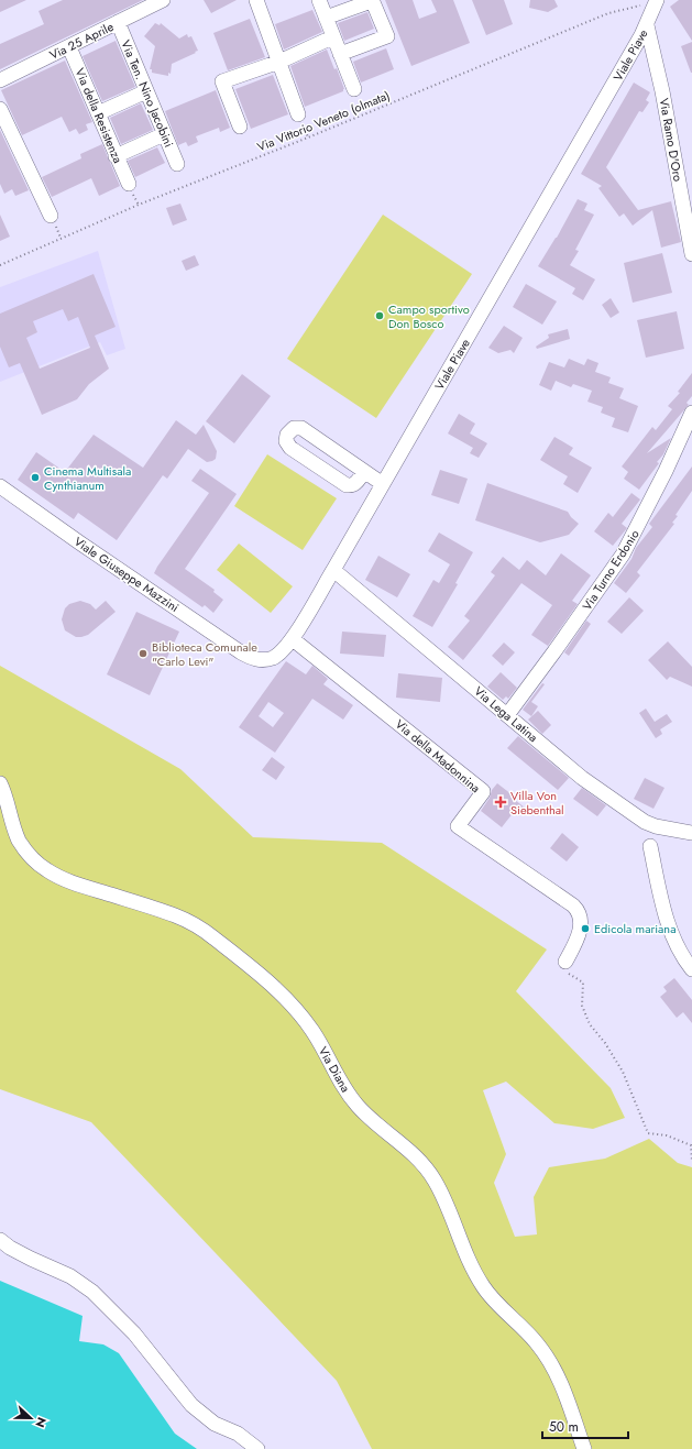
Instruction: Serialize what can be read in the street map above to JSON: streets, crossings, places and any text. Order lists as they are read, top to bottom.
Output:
{
  "streets": {
    "street": [
      "Via 25 Aprile",
      "Viale Piave",
      "Via Ten. Nino Jacobini",
      "Via della Resistenza",
      "Via Ramo D'Oro",
      "Via Turno Erdonio",
      "Viale Giuseppe Mazzini",
      "Via Lega Latina",
      "Via della Madonnina",
      "Via Diana"
    ],
    "path": ["Via Vittorio Veneto (olmata)"]
  },
  "crossings": [
    ["Via 25 Aprile", "Via Ten. Nino Jacobini"],
    ["Via 25 Aprile", "Via della Resistenza"],
    ["Viale Piave", "Via Vittorio Veneto (olmata)"],
    ["Viale Piave", "Via Ramo D'Oro"],
    ["Viale Piave", "Viale Giuseppe Mazzini"],
    ["Viale Piave", "Via Lega Latina"],
    ["Viale Piave", "Via della Madonnina"],
    ["Via Turno Erdonio", "Via Lega Latina"]
  ],
  "places": {
    "other": [
      "Campo sportivo Don Bosco",
      "Cinema Multisala Cynthianum",
      "Biblioteca Comunale \"Carlo Levi\"",
      "Edicola mariana"
    ],
    "health": ["Villa Von Siebenthal"]
  },
  "scale_bar": "50 m",
  "north": "right"
}
